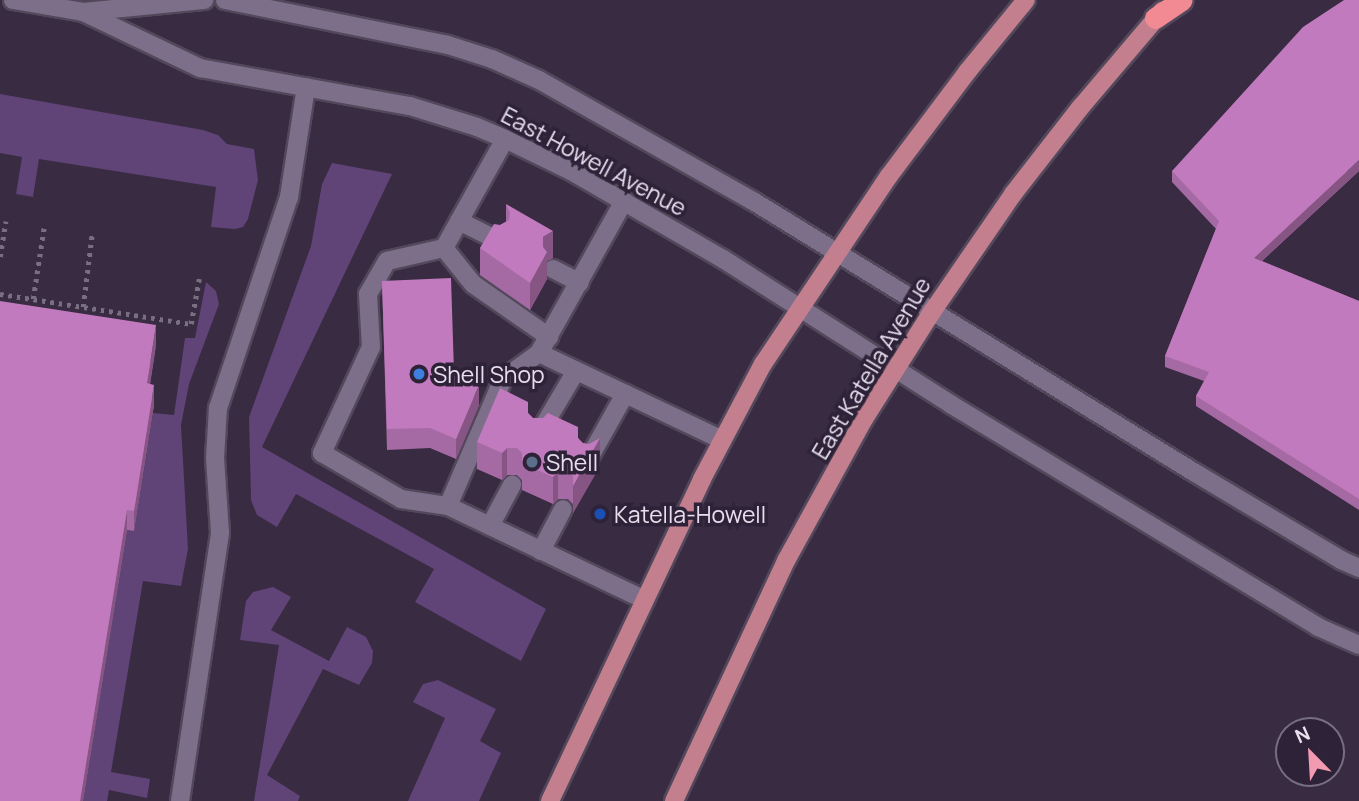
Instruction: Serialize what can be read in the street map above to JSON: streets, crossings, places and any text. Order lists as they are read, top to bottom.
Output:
{
  "streets": {
    "main road": ["East Katella Avenue"],
    "street": ["East Howell Avenue"]
  },
  "crossings": [
    ["East Howell Avenue", "East Katella Avenue"]
  ],
  "places": ["Shell Shop", "Shell", "Katella-Howell"],
  "north": "top left"
}
